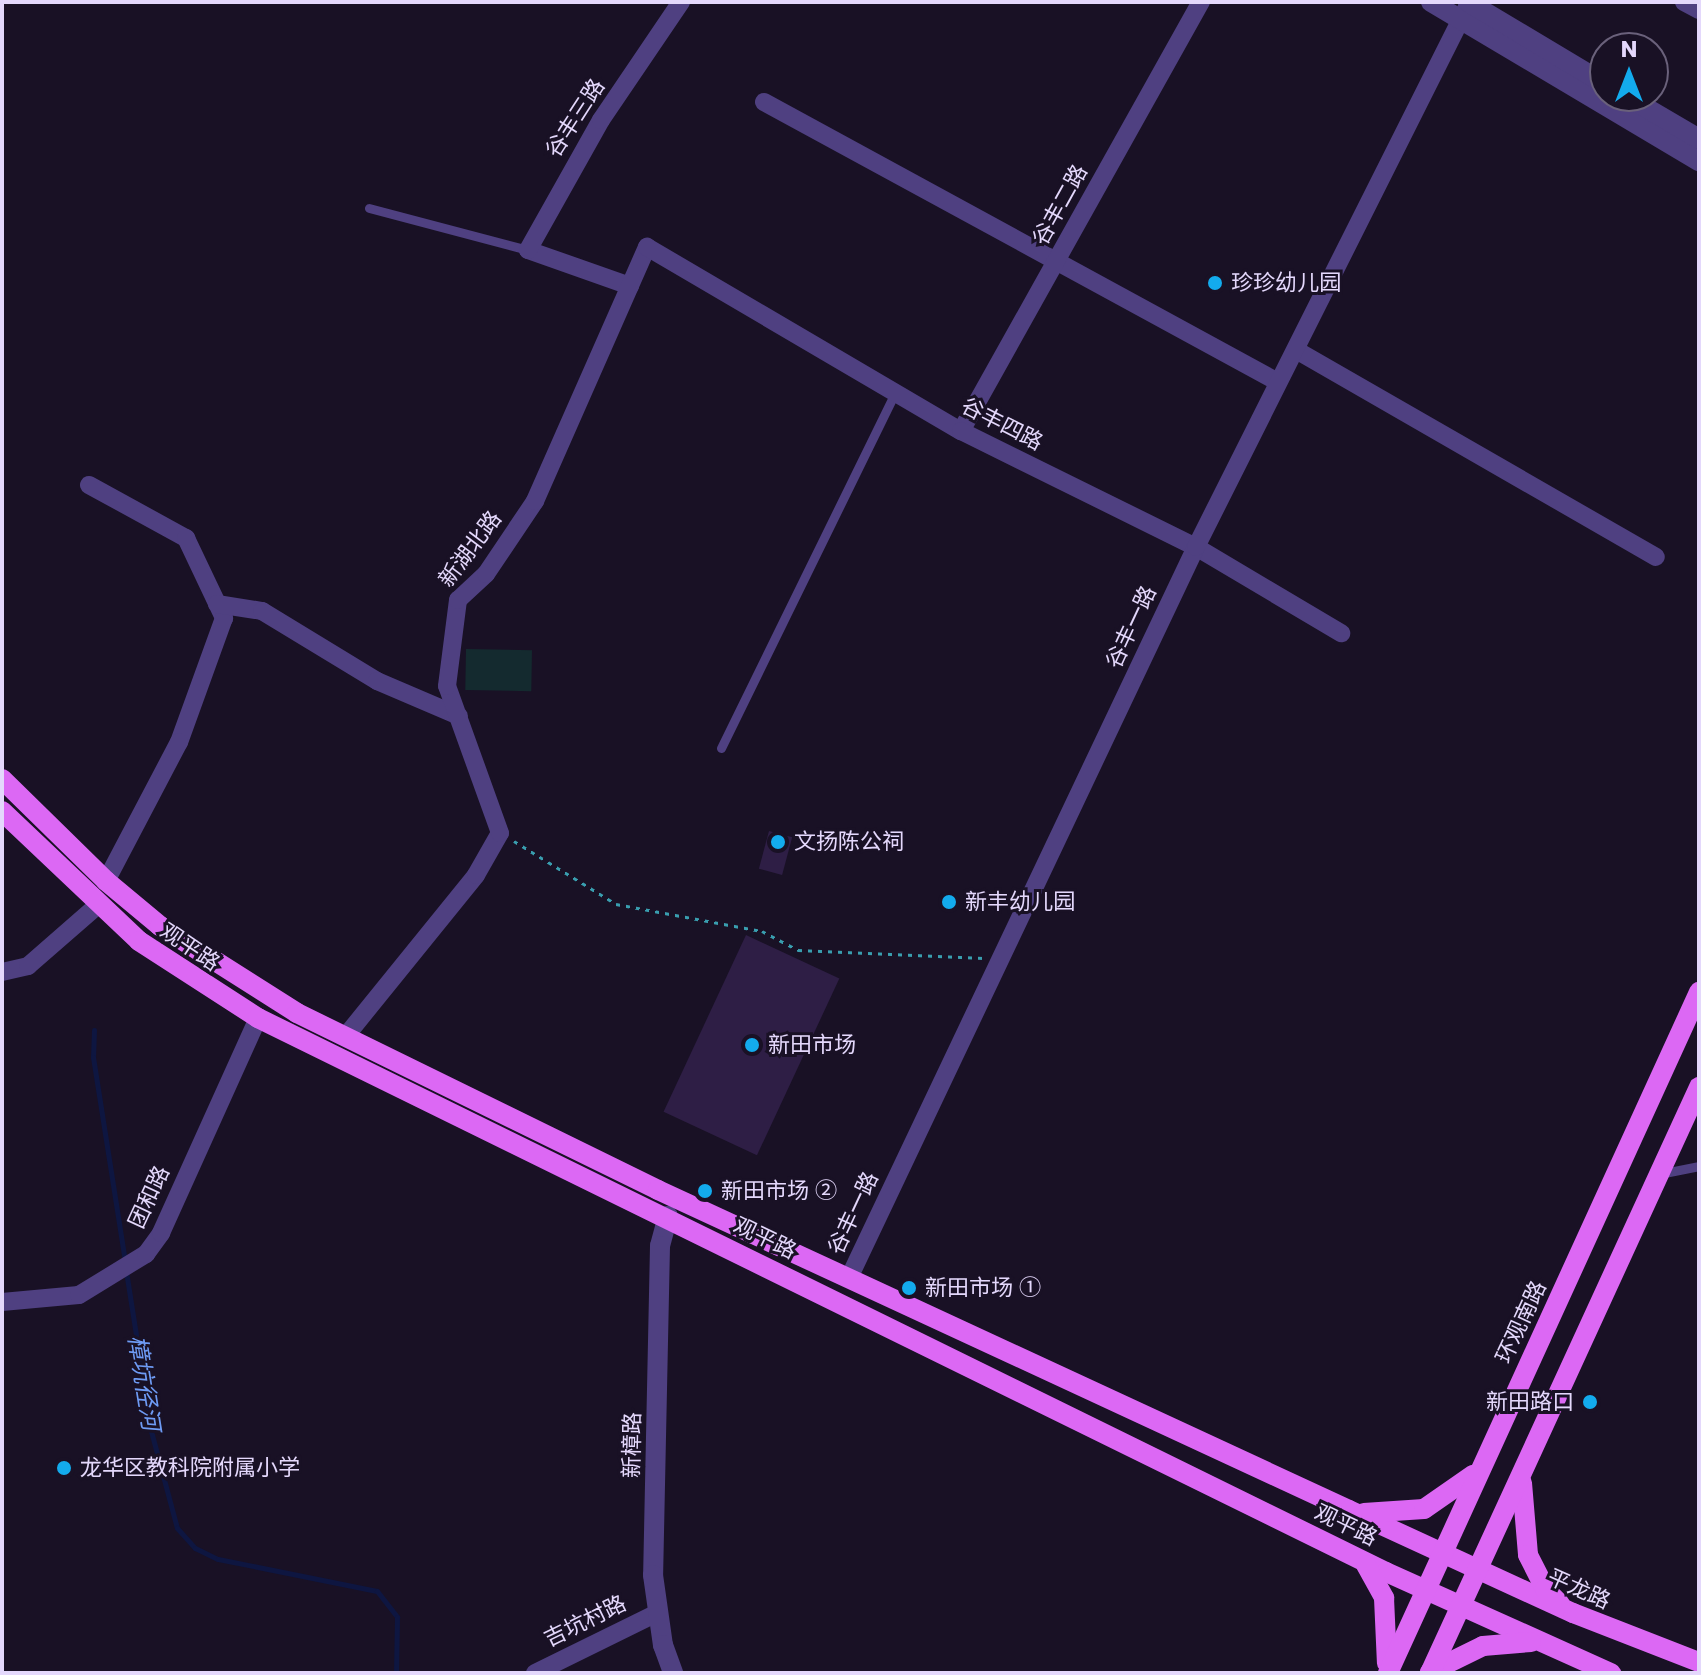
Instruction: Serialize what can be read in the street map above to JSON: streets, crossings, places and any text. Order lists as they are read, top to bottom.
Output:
{
  "streets": {
    "main road": ["观平路", "环观南路", "平龙路"],
    "street": [
      "谷丰三路",
      "谷丰二路",
      "谷丰四路",
      "新湖北路",
      "谷丰一路",
      "团和路",
      "新樟路",
      "吉坑村路"
    ]
  },
  "crossings": [
    ["谷丰二路", "谷丰四路"],
    ["谷丰四路", "新湖北路"],
    ["谷丰四路", "谷丰一路"],
    ["谷丰一路", "观平路"],
    ["观平路", "团和路"],
    ["观平路", "环观南路"],
    ["观平路", "新樟路"],
    ["观平路", "平龙路"],
    ["环观南路", "平龙路"],
    ["新樟路", "吉坑村路"]
  ],
  "water": ["樟坑径河"],
  "places": [
    "珍珍幼儿园",
    "文扬陈公祠",
    "新丰幼儿园",
    "新田市场",
    "新田市场 ②",
    "新田市场 ①",
    "新田路口",
    "龙华区教科院附属小学"
  ],
  "north": "top"
}
